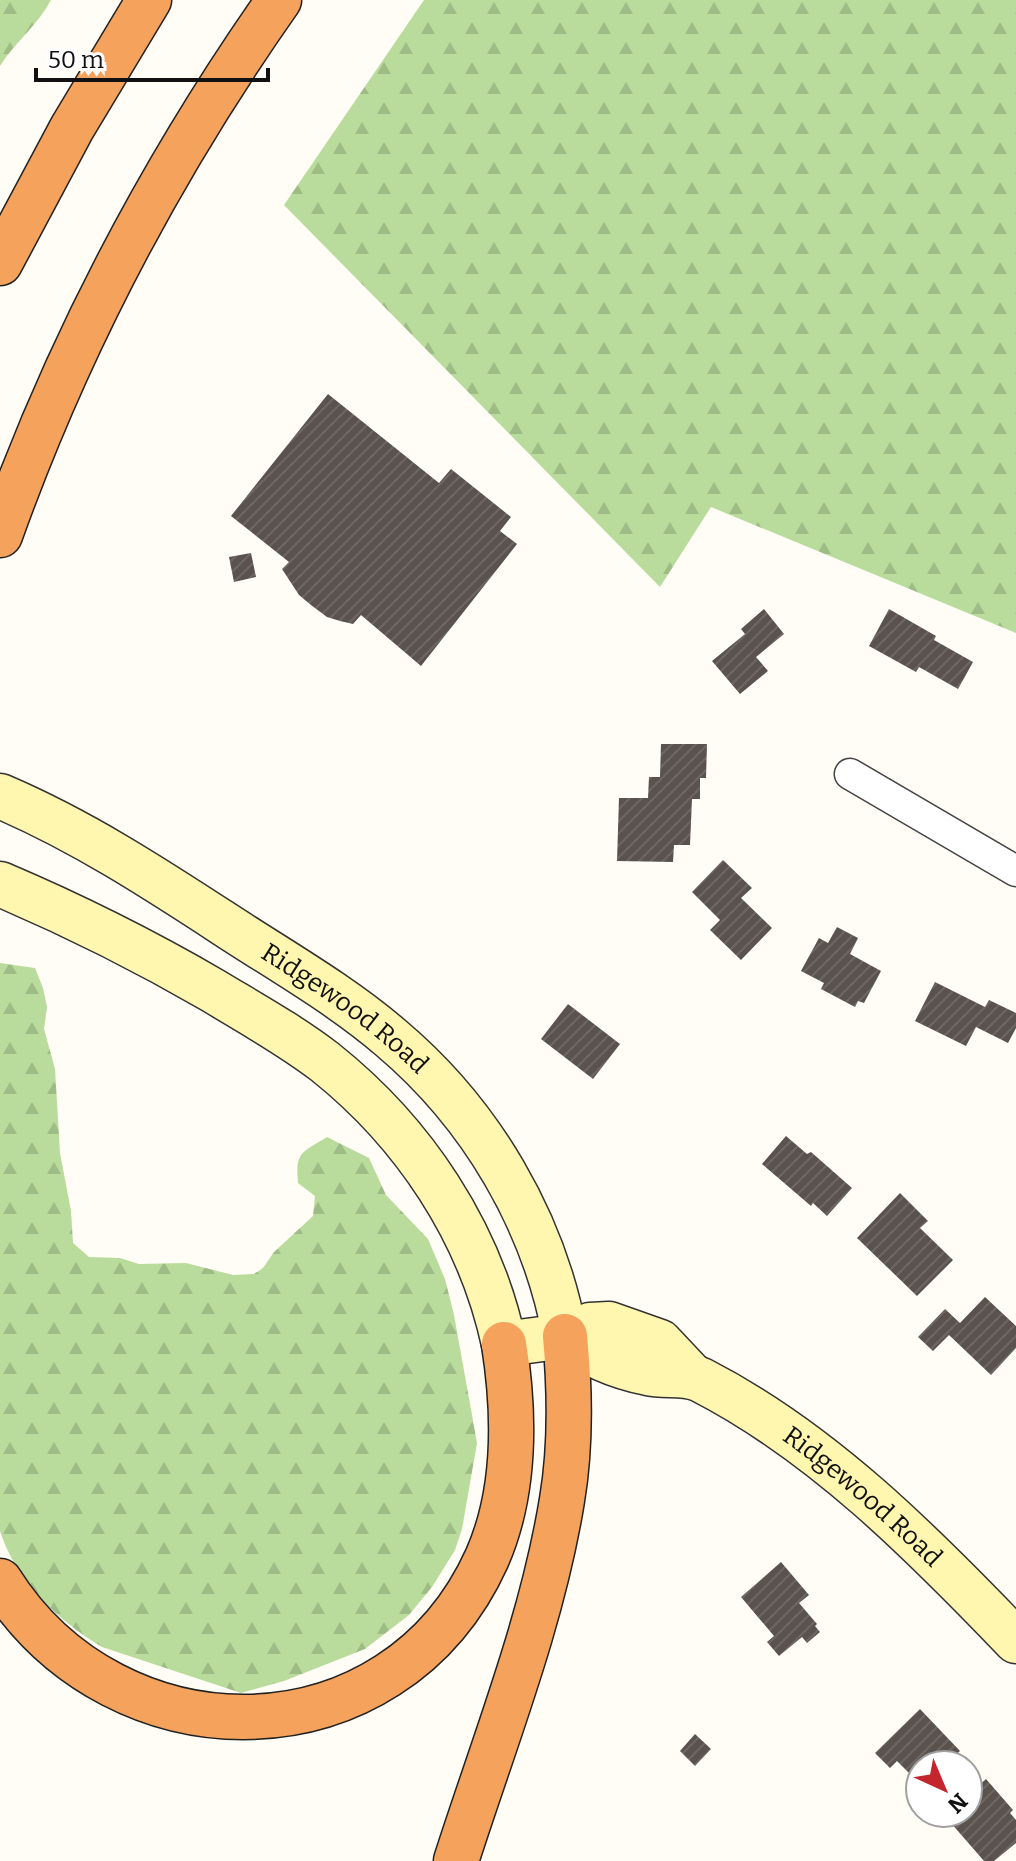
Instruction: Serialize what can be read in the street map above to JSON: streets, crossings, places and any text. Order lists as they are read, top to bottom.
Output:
{
  "streets": {
    "main road": ["Ridgewood Road"]
  },
  "scale_bar": "50 m",
  "north": "bottom right"
}
